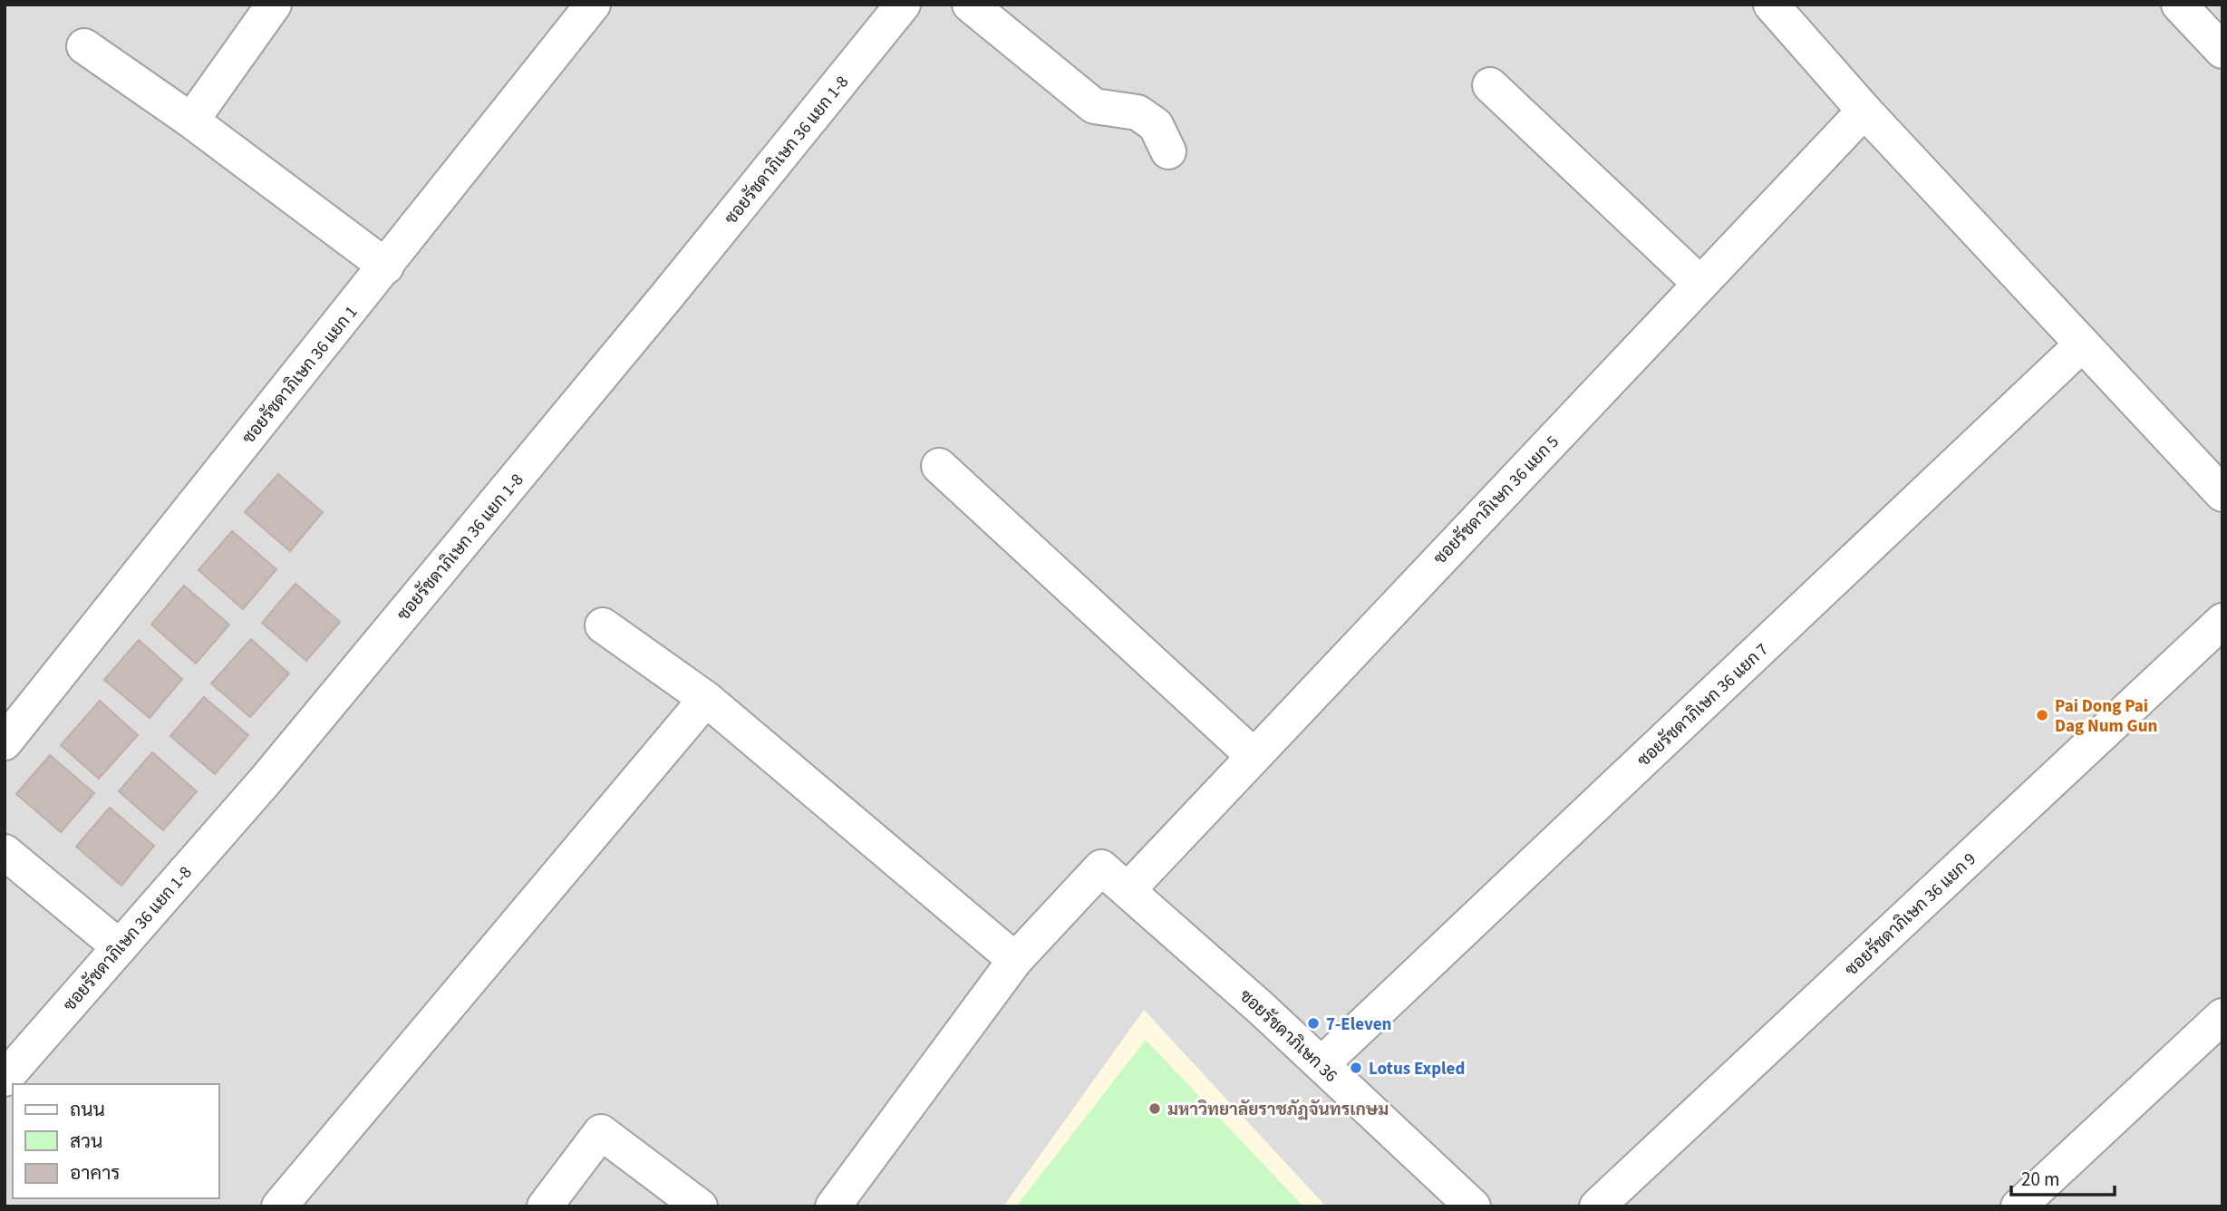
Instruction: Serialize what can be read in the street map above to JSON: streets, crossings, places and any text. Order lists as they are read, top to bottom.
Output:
{
  "streets": {
    "street": [
      "ซอยรัชดาภิเษก 36 แยก 1-8",
      "ซอยรัชดาภิเษก 36 แยก 1",
      "ซอยรัชดาภิเษก 36 แยก 5",
      "ซอยรัชดาภิเษก 36 แยก 7",
      "ซอยรัชดาภิเษก 36 แยก 9",
      "ซอยรัชดาภิเษก 36"
    ]
  },
  "crossings": [
    ["ซอยรัชดาภิเษก 36 แยก 5", "ซอยรัชดาภิเษก 36"],
    ["ซอยรัชดาภิเษก 36 แยก 7", "ซอยรัชดาภิเษก 36"]
  ],
  "places": [
    "Pai Dong Pai Dag Num Gun",
    "7-Eleven",
    "Lotus Expled",
    "มหาวิทยาลัยราชภัฏจันทรเกษม"
  ],
  "legend": ["ถนน", "สวน", "อาคาร"],
  "scale_bar": "20 m"
}
